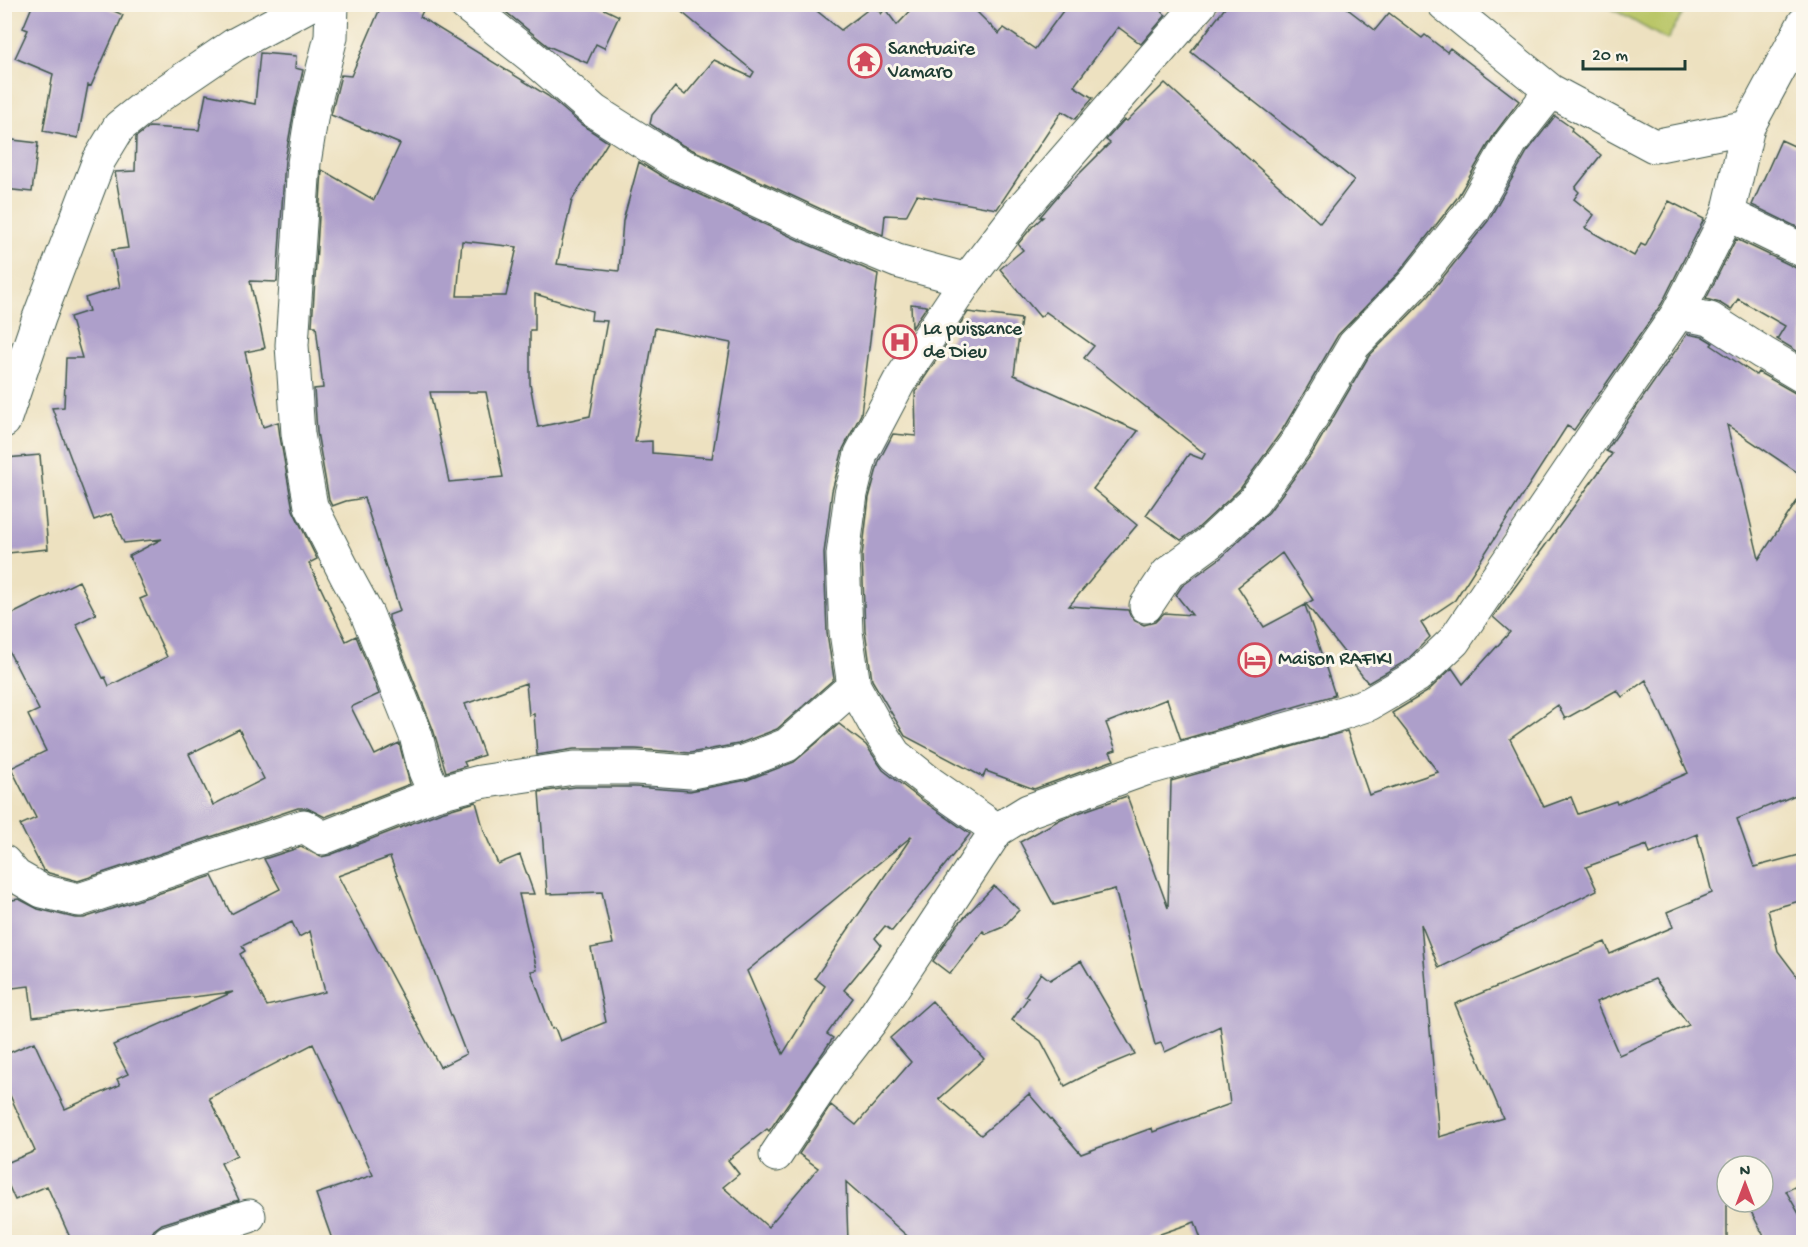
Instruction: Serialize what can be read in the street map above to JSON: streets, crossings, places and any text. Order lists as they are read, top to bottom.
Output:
{
  "places": {
    "temple": ["Sanctuaire Vamaro"],
    "hospital": ["La puissance de Dieu"],
    "hotel": ["Maison RAFIKI"]
  },
  "scale_bar": "20 m",
  "north": "top"
}
